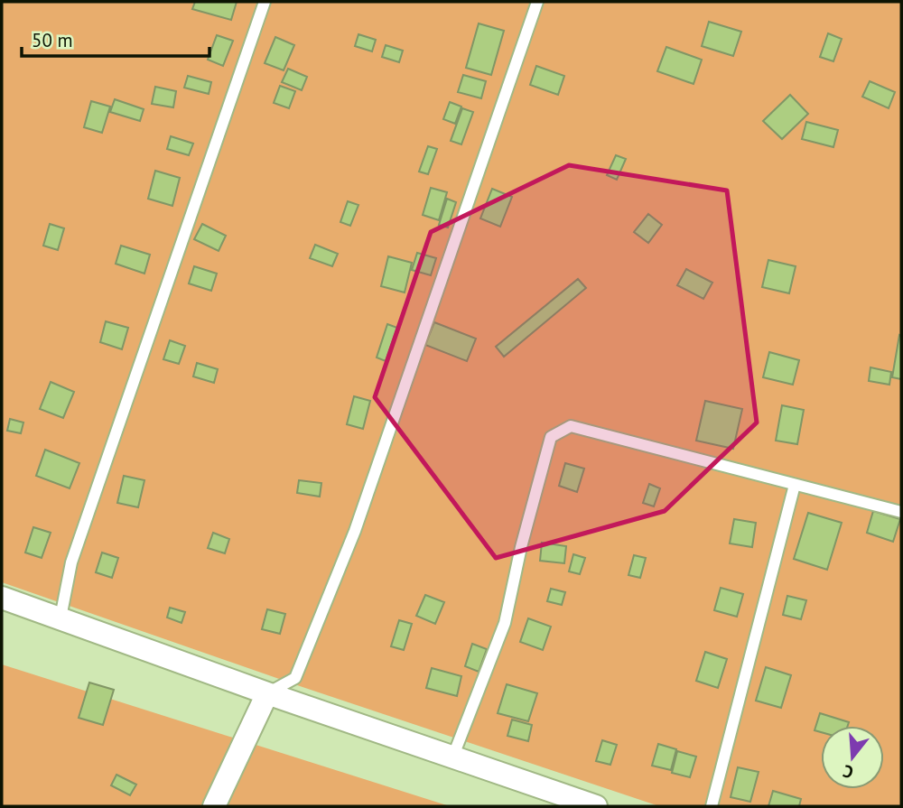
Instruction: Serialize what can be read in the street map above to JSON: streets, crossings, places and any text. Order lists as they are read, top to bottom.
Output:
{
  "scale_bar": "50 m",
  "north": "bottom"
}
